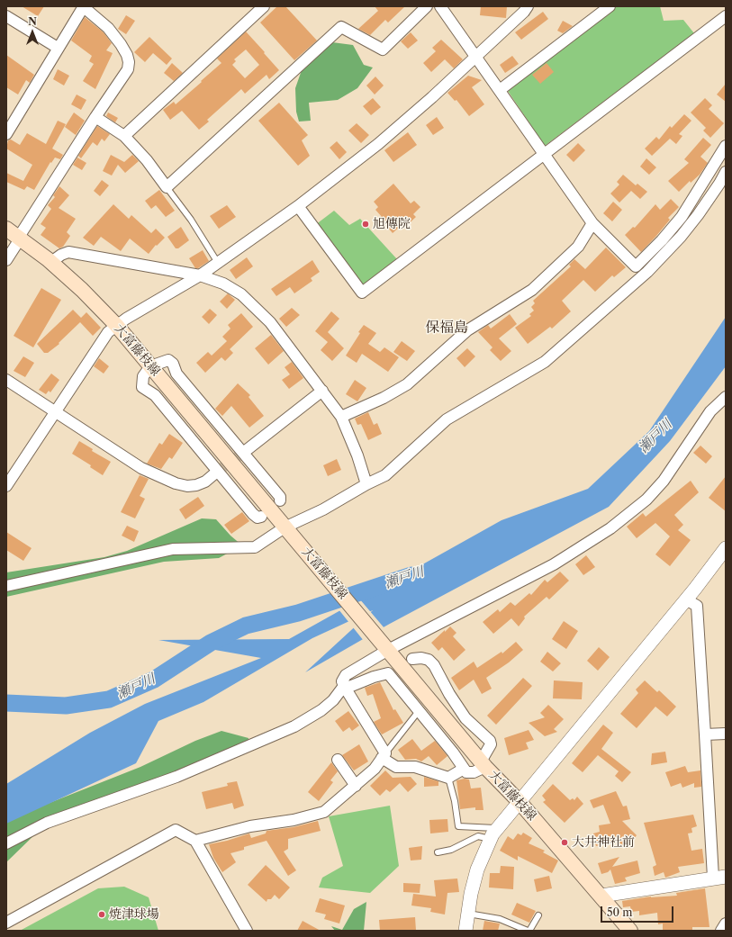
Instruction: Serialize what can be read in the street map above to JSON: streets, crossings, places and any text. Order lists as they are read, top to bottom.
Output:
{
  "streets": {
    "main road": ["大富藤枝線"]
  },
  "districts": ["保福島"],
  "water": ["瀬戸川"],
  "places": ["旭傳院", "大井神社前", "焼津球場"],
  "scale_bar": "50 m",
  "north": "top"
}
